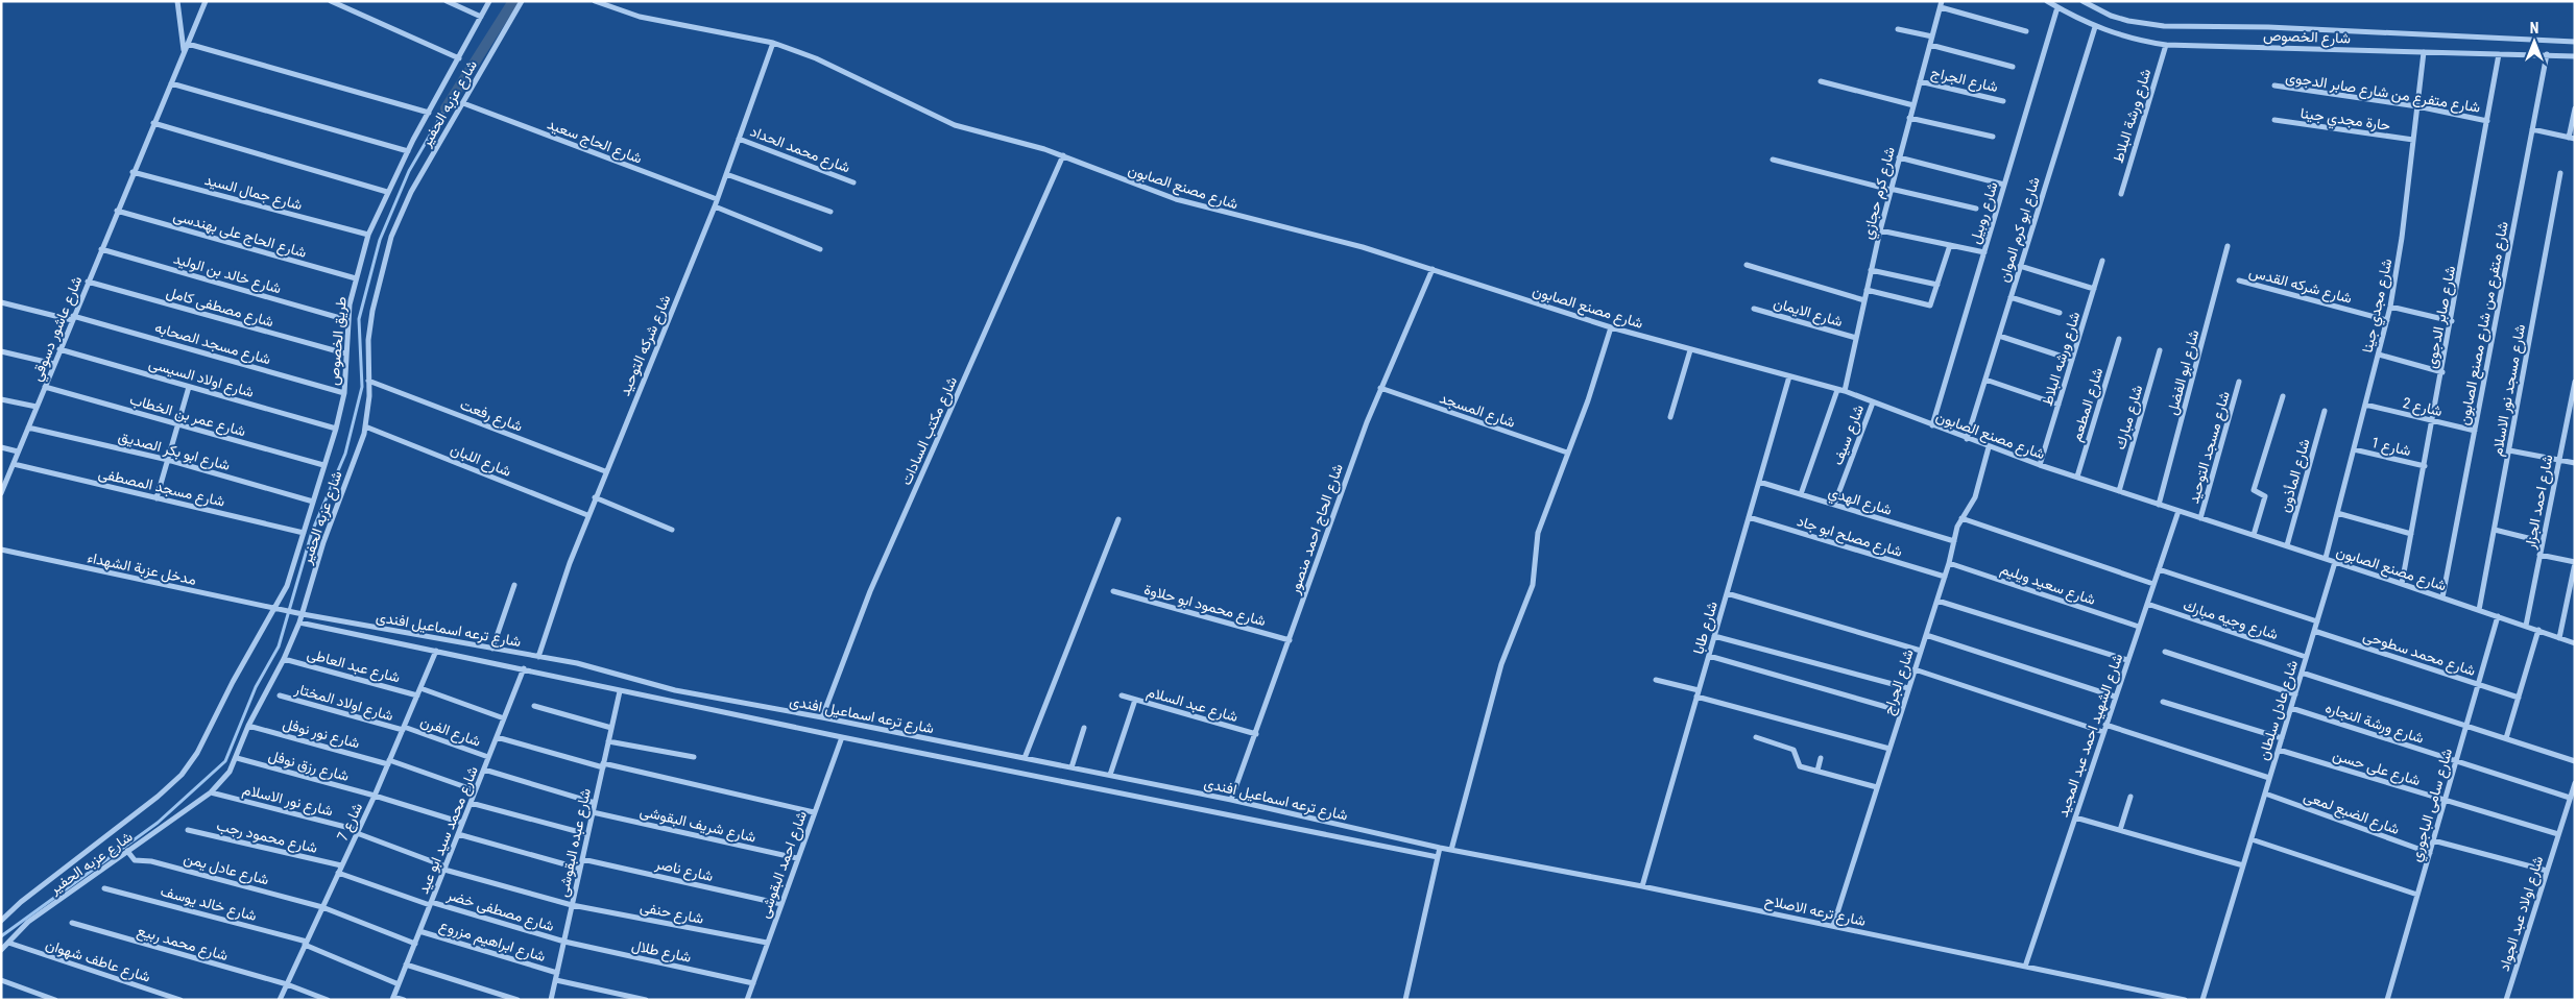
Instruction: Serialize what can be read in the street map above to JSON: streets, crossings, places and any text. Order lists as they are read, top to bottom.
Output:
{
  "streets": {
    "street": [
      "شارع الخصوص",
      "شارع الجراج",
      "شارع متفرع من شارع صابر الدجوى",
      "شارع عزبه الحفير",
      "شارع ورشة البلاط",
      "حارة مجدي جينا",
      "شارع الحاج سعيد",
      "شارع محمد الحداد",
      "شارع مصنع الصابون",
      "شارع جمال السيد",
      "شارع كرم حجازي",
      "شارع روبيل",
      "شارع ابو كرم الموان",
      "شارع الحاج على بهندسى",
      "شارع خالد بن الوليد",
      "شارع شركه القدس",
      "شارع مجدي جينا",
      "شارع مصطفى كامل",
      "شارع الايمان",
      "شارع صابر الدجوى",
      "شارع متفرع من شارع مصنع الصابون",
      "شارع عاشور دسوقي",
      "طريق الخصوص",
      "شارع مسجد الصحابه",
      "شارع شركه التوحيد",
      "شارع ورشه البلاط",
      "شارع ابو الفضل",
      "شارع اولاد السيسى",
      "شارع مسجد نور الاسلام",
      "شارع المطعم",
      "شارع 2",
      "شارع المسجد",
      "شارع عمر بن الخطاب",
      "شارع رفعت",
      "شارع مبارك",
      "شارع مكتب السادات",
      "شارع سيف",
      "شارع 1",
      "شارع مسجد التوحيد",
      "شارع ابو بكر الصديق",
      "شارع اللبان",
      "شارع المأذون",
      "شارع مسجد المصطفى",
      "شارع الهدي",
      "شارع احمد الجزار",
      "شارع الحاج احمد منصور",
      "شارع مصلح ابو جاد",
      "مدخل عزبة الشهداء",
      "شارع سعيد ويليم",
      "شارع محمود ابو حلاوة",
      "شارع وجيه مبارك",
      "شارع طابا",
      "شارع ترعه اسماعيل افندى",
      "شارع محمد سطوحى",
      "شارع عبد العاطى",
      "شارع اولاد المختار",
      "شارع عبد السلام",
      "شارع عادل سلطان",
      "شارع ورشة النجاره",
      "شارع الفرن",
      "شارع نور نوفل",
      "شارع الشهيد احمد عبد المجيد",
      "شارع رزق نوفل",
      "شارع على حسن",
      "شارع نور الاسلام",
      "شارع سامى الباجوري",
      "شارع الضبع لمعى",
      "شارع 7",
      "شارع شريف البقوشى",
      "شارع محمد سيد ابو عيد",
      "شارع محمود رجب",
      "شارع عبده البقوشى",
      "شارع احمد البقوشى",
      "شارع عادل يمن",
      "شارع ناصر",
      "شارع خالد يوسف",
      "شارع مصطفى خضر",
      "شارع ترعه الاصلاح",
      "شارع حنفى",
      "شارع اولاد عبد الجواد",
      "شارع ابراهيم مزروع",
      "شارع محمد ربيع",
      "شارع طلال",
      "شارع عاطف شهوان"
    ]
  },
  "crossings": [
    ["شارع الخصوص", "شارع ورشة البلاط"],
    ["شارع الخصوص", "شارع روبيل"],
    ["شارع الخصوص", "شارع ابو كرم الموان"],
    ["شارع الخصوص", "شارع مجدي جينا"],
    ["شارع الخصوص", "شارع صابر الدجوى"],
    ["شارع الخصوص", "شارع متفرع من شارع مصنع الصابون"],
    ["شارع الجراج", "شارع مصنع الصابون"],
    ["شارع الجراج", "شارع كرم حجازي"],
    ["شارع الجراج", "شارع الهدي"],
    ["شارع الجراج", "شارع مصلح ابو جاد"],
    ["شارع الجراج", "شارع سعيد ويليم"],
    ["شارع الجراج", "شارع ترعه الاصلاح"],
    ["شارع متفرع من شارع صابر الدجوى", "شارع مجدي جينا"],
    ["شارع متفرع من شارع صابر الدجوى", "شارع صابر الدجوى"],
    ["شارع عزبه الحفير", "شارع الحاج سعيد"],
    ["شارع عزبه الحفير", "طريق الخصوص"],
    ["شارع عزبه الحفير", "شارع رفعت"],
    ["شارع عزبه الحفير", "شارع اللبان"],
    ["شارع عزبه الحفير", "مدخل عزبة الشهداء"],
    ["شارع عزبه الحفير", "شارع ترعه اسماعيل افندى"],
    ["شارع عزبه الحفير", "شارع عبد العاطى"],
    ["شارع عزبه الحفير", "شارع نور نوفل"],
    ["شارع عزبه الحفير", "شارع رزق نوفل"],
    ["شارع عزبه الحفير", "شارع نور الاسلام"],
    ["شارع عزبه الحفير", "شارع عادل يمن"],
    ["شارع عزبه الحفير", "شارع عاطف شهوان"],
    ["حارة مجدي جينا", "شارع مجدي جينا"],
    ["شارع الحاج سعيد", "شارع شركه التوحيد"],
    ["شارع محمد الحداد", "شارع شركه التوحيد"],
    ["شارع مصنع الصابون", "شارع كرم حجازي"],
    ["شارع مصنع الصابون", "شارع روبيل"],
    ["شارع مصنع الصابون", "شارع ابو كرم الموان"],
    ["شارع مصنع الصابون", "شارع مجدي جينا"],
    ["شارع مصنع الصابون", "شارع صابر الدجوى"],
    ["شارع مصنع الصابون", "شارع متفرع من شارع مصنع الصابون"],
    ["شارع مصنع الصابون", "شارع شركه التوحيد"],
    ["شارع مصنع الصابون", "شارع ورشه البلاط"],
    ["شارع مصنع الصابون", "شارع ابو الفضل"],
    ["شارع مصنع الصابون", "شارع مسجد نور الاسلام"],
    ["شارع مصنع الصابون", "شارع المطعم"],
    ["شارع مصنع الصابون", "شارع مبارك"],
    ["شارع مصنع الصابون", "شارع مكتب السادات"],
    ["شارع مصنع الصابون", "شارع سيف"],
    ["شارع مصنع الصابون", "شارع مسجد التوحيد"],
    ["شارع مصنع الصابون", "شارع المأذون"],
    ["شارع مصنع الصابون", "شارع احمد الجزار"],
    ["شارع مصنع الصابون", "شارع الحاج احمد منصور"],
    ["شارع مصنع الصابون", "شارع طابا"],
    ["شارع مصنع الصابون", "شارع عادل سلطان"],
    ["شارع مصنع الصابون", "شارع الشهيد احمد عبد المجيد"],
    ["شارع مصنع الصابون", "شارع سامى الباجوري"],
    ["شارع جمال السيد", "شارع عاشور دسوقي"],
    ["شارع جمال السيد", "طريق الخصوص"],
    ["شارع كرم حجازي", "شارع الايمان"],
    ["شارع الحاج على بهندسى", "شارع عاشور دسوقي"],
    ["شارع الحاج على بهندسى", "طريق الخصوص"],
    ["شارع خالد بن الوليد", "شارع عاشور دسوقي"],
    ["شارع خالد بن الوليد", "طريق الخصوص"],
    ["شارع شركه القدس", "شارع مجدي جينا"],
    ["شارع مجدي جينا", "شارع 2"],
    ["شارع مجدي جينا", "شارع 1"],
    ["شارع مصطفى كامل", "شارع عاشور دسوقي"],
    ["شارع مصطفى كامل", "طريق الخصوص"],
    ["شارع صابر الدجوى", "شارع 2"],
    ["شارع صابر الدجوى", "شارع 1"],
    ["شارع متفرع من شارع مصنع الصابون", "شارع 2"],
    ["شارع عاشور دسوقي", "شارع مسجد الصحابه"],
    ["شارع عاشور دسوقي", "شارع اولاد السيسى"],
    ["شارع عاشور دسوقي", "شارع عمر بن الخطاب"],
    ["شارع عاشور دسوقي", "شارع ابو بكر الصديق"],
    ["شارع عاشور دسوقي", "شارع مسجد المصطفى"],
    ["طريق الخصوص", "شارع مسجد الصحابه"],
    ["طريق الخصوص", "شارع اولاد السيسى"],
    ["طريق الخصوص", "شارع عمر بن الخطاب"],
    ["طريق الخصوص", "شارع ابو بكر الصديق"],
    ["طريق الخصوص", "شارع مسجد المصطفى"],
    ["طريق الخصوص", "مدخل عزبة الشهداء"],
    ["طريق الخصوص", "شارع ترعه اسماعيل افندى"],
    ["شارع شركه التوحيد", "شارع رفعت"],
    ["شارع شركه التوحيد", "شارع اللبان"],
    ["شارع شركه التوحيد", "شارع ترعه اسماعيل افندى"],
    ["شارع المسجد", "شارع الحاج احمد منصور"],
    ["شارع مكتب السادات", "شارع ترعه اسماعيل افندى"],
    ["شارع سيف", "شارع الهدي"],
    ["شارع الهدي", "شارع طابا"],
    ["شارع الحاج احمد منصور", "شارع محمود ابو حلاوة"],
    ["شارع الحاج احمد منصور", "شارع ترعه اسماعيل افندى"],
    ["شارع الحاج احمد منصور", "شارع عبد السلام"],
    ["شارع مصلح ابو جاد", "شارع طابا"],
    ["مدخل عزبة الشهداء", "شارع ترعه اسماعيل افندى"],
    ["شارع سعيد ويليم", "شارع الشهيد احمد عبد المجيد"],
    ["شارع وجيه مبارك", "شارع عادل سلطان"],
    ["شارع وجيه مبارك", "شارع الشهيد احمد عبد المجيد"],
    ["شارع طابا", "شارع ترعه الاصلاح"],
    ["شارع ترعه اسماعيل افندى", "شارع 7"],
    ["شارع ترعه اسماعيل افندى", "شارع محمد سيد ابو عيد"],
    ["شارع ترعه اسماعيل افندى", "شارع عبده البقوشى"],
    ["شارع ترعه اسماعيل افندى", "شارع احمد البقوشى"],
    ["شارع ترعه اسماعيل افندى", "شارع ترعه الاصلاح"],
    ["شارع محمد سطوحى", "شارع عادل سلطان"],
    ["شارع محمد سطوحى", "شارع سامى الباجوري"],
    ["شارع عبد العاطى", "شارع 7"],
    ["شارع اولاد المختار", "شارع الفرن"],
    ["شارع اولاد المختار", "شارع 7"],
    ["شارع عادل سلطان", "شارع ورشة النجاره"],
    ["شارع عادل سلطان", "شارع على حسن"],
    ["شارع عادل سلطان", "شارع الضبع لمعى"],
    ["شارع ورشة النجاره", "شارع سامى الباجوري"],
    ["شارع ورشة النجاره", "شارع اولاد عبد الجواد"],
    ["شارع الفرن", "شارع 7"],
    ["شارع الفرن", "شارع محمد سيد ابو عيد"],
    ["شارع نور نوفل", "شارع 7"],
    ["شارع نور نوفل", "شارع محمد سيد ابو عيد"],
    ["شارع الشهيد احمد عبد المجيد", "شارع ترعه الاصلاح"],
    ["شارع رزق نوفل", "شارع 7"],
    ["شارع رزق نوفل", "شارع محمد سيد ابو عيد"],
    ["شارع على حسن", "شارع سامى الباجوري"],
    ["شارع على حسن", "شارع اولاد عبد الجواد"],
    ["شارع نور الاسلام", "شارع 7"],
    ["شارع نور الاسلام", "شارع محمد سيد ابو عيد"],
    ["شارع نور الاسلام", "شارع حنفى"],
    ["شارع سامى الباجوري", "شارع الضبع لمعى"],
    ["شارع 7", "شارع محمود رجب"],
    ["شارع 7", "شارع عادل يمن"],
    ["شارع 7", "شارع خالد يوسف"],
    ["شارع 7", "شارع محمد ربيع"],
    ["شارع شريف البقوشى", "شارع عبده البقوشى"],
    ["شارع شريف البقوشى", "شارع احمد البقوشى"],
    ["شارع محمد سيد ابو عيد", "شارع خالد يوسف"],
    ["شارع محمد سيد ابو عيد", "شارع مصطفى خضر"],
    ["شارع محمد سيد ابو عيد", "شارع حنفى"],
    ["شارع محمد سيد ابو عيد", "شارع ابراهيم مزروع"],
    ["شارع عبده البقوشى", "شارع ناصر"],
    ["شارع عبده البقوشى", "شارع مصطفى خضر"],
    ["شارع عبده البقوشى", "شارع حنفى"],
    ["شارع عبده البقوشى", "شارع ابراهيم مزروع"],
    ["شارع عبده البقوشى", "شارع طلال"],
    ["شارع احمد البقوشى", "شارع ناصر"],
    ["شارع احمد البقوشى", "شارع حنفى"],
    ["شارع احمد البقوشى", "شارع طلال"],
    ["شارع مصطفى خضر", "شارع طلال"]
  ],
  "north": "top"
}
